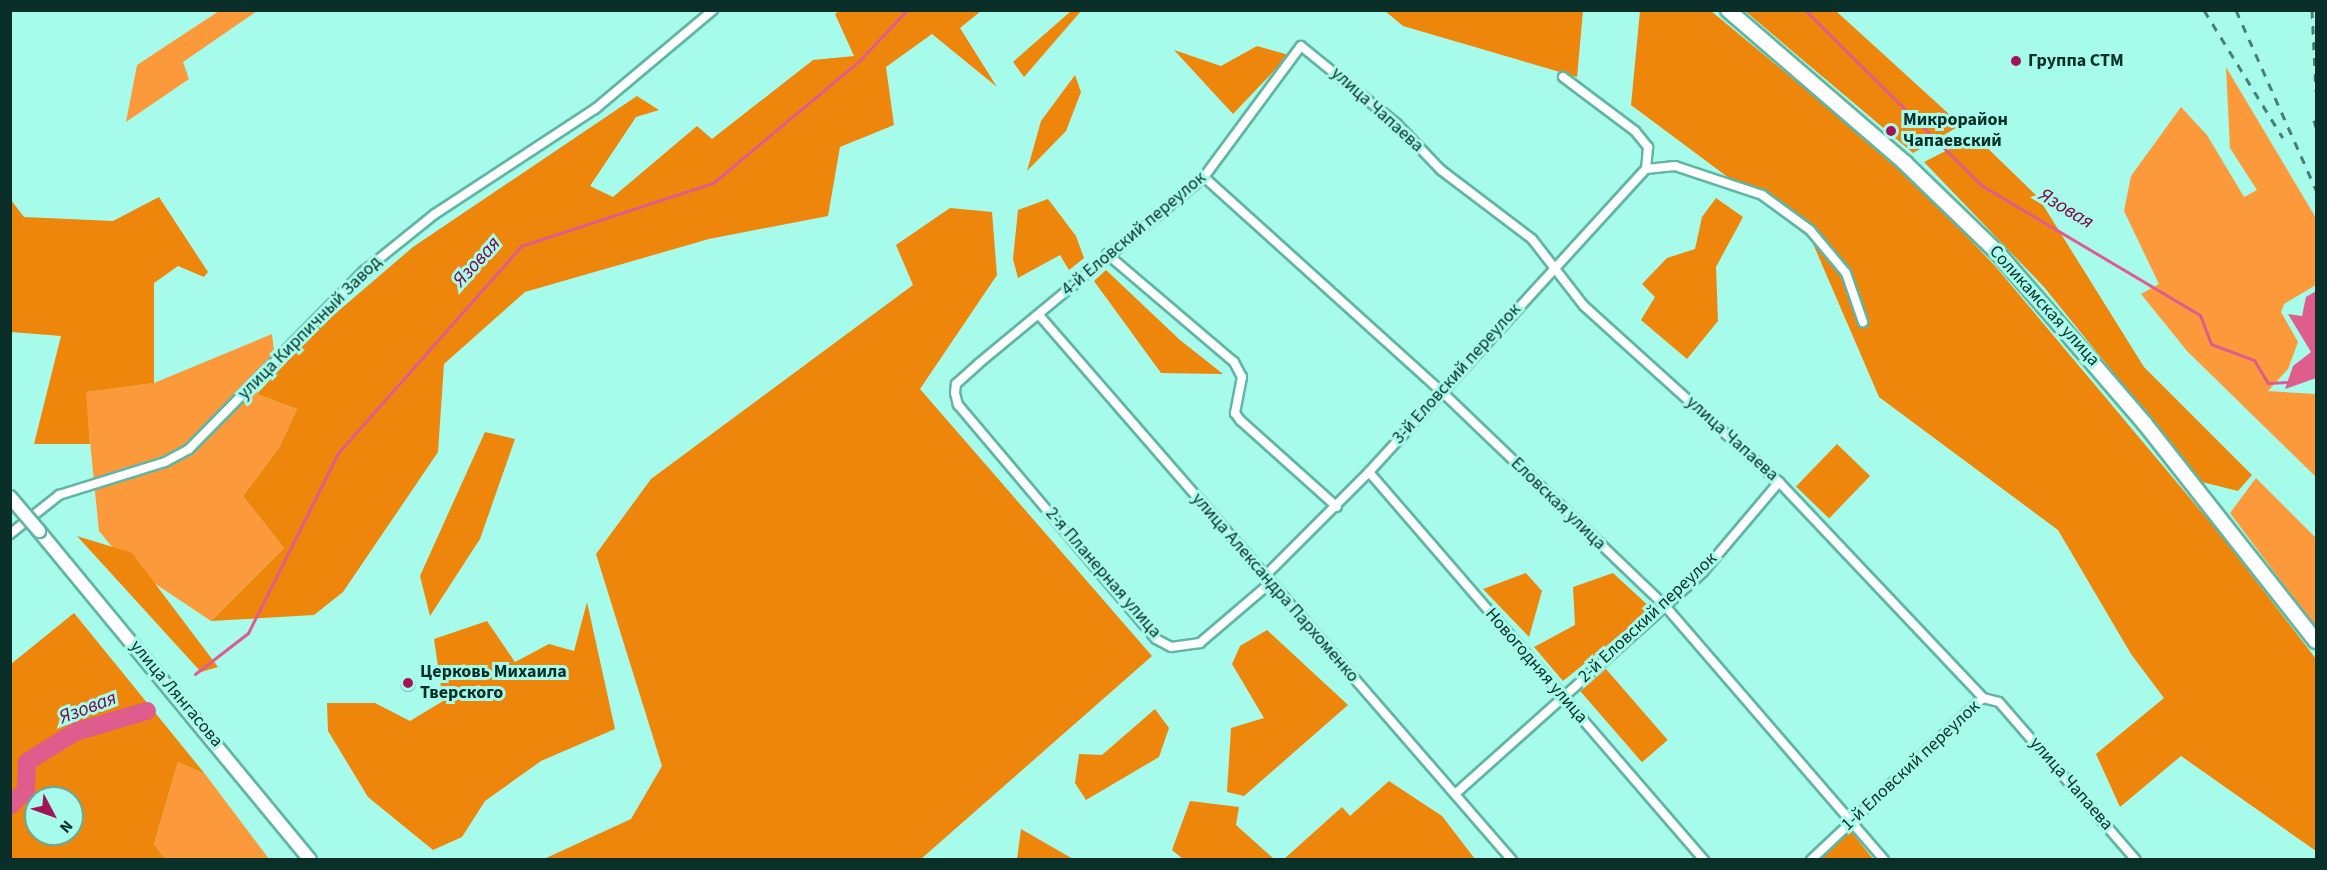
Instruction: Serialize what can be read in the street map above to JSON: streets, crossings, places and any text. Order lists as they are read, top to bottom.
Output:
{
  "streets": {
    "main road": ["Соликамская улица", "улица Лянгасова"],
    "street": [
      "улица Чапаева",
      "4-й Еловский переулок",
      "улица Кирпичный Завод",
      "3-й Еловский переулок",
      "Еловская улица",
      "2-я Планерная улица",
      "улица Александра Пархоменко",
      "2-й Еловский переулок",
      "Новогодняя улица",
      "1-й Еловский переулок"
    ]
  },
  "crossings": [
    ["улица Чапаева", "4-й Еловский переулок"],
    ["улица Чапаева", "3-й Еловский переулок"],
    ["улица Чапаева", "2-й Еловский переулок"],
    ["улица Чапаева", "1-й Еловский переулок"],
    ["4-й Еловский переулок", "Еловская улица"],
    ["4-й Еловский переулок", "2-я Планерная улица"],
    ["4-й Еловский переулок", "улица Александра Пархоменко"],
    ["3-й Еловский переулок", "Еловская улица"],
    ["3-й Еловский переулок", "2-я Планерная улица"],
    ["3-й Еловский переулок", "улица Александра Пархоменко"],
    ["3-й Еловский переулок", "Новогодняя улица"],
    ["Еловская улица", "2-й Еловский переулок"],
    ["Еловская улица", "1-й Еловский переулок"],
    ["2-я Планерная улица", "улица Александра Пархоменко"],
    ["улица Александра Пархоменко", "2-й Еловский переулок"],
    ["2-й Еловский переулок", "Новогодняя улица"]
  ],
  "water": ["Язовая"],
  "places": ["Группа СТМ", "Микрорайон Чапаевский", "Церковь Михаила Тверского"],
  "north": "bottom right"
}
